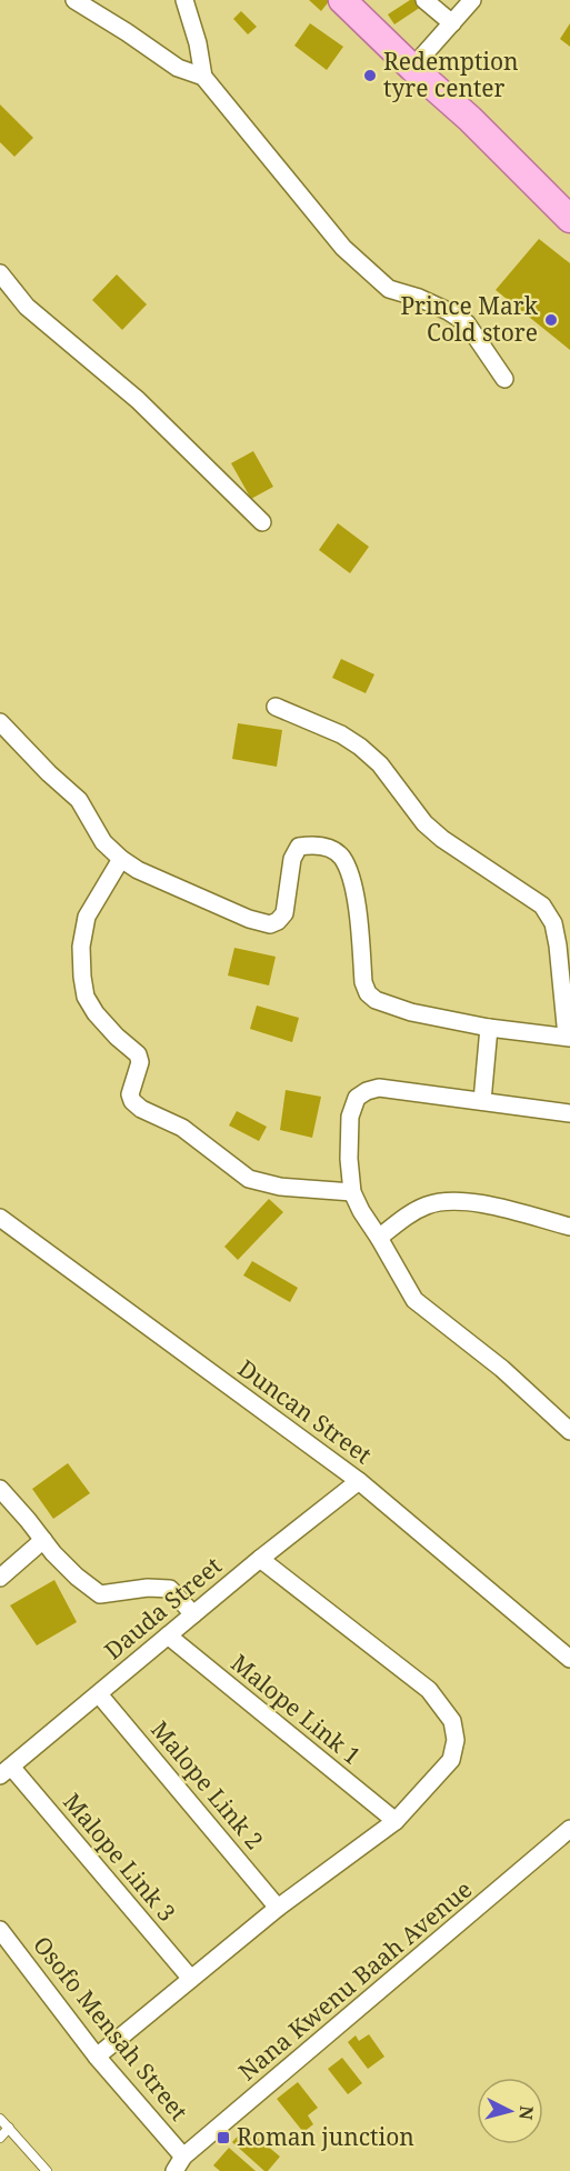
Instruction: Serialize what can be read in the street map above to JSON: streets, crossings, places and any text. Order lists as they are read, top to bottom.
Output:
{
  "streets": {
    "street": [
      "Duncan Street",
      "Dauda Street",
      "Malope Link 1",
      "Malope Link 2",
      "Malope Link 3",
      "Nana Kwenu Baah Avenue",
      "Osofo Mensah Street"
    ]
  },
  "crossings": [
    ["Duncan Street", "Dauda Street"],
    ["Dauda Street", "Malope Link 1"],
    ["Dauda Street", "Malope Link 2"],
    ["Dauda Street", "Malope Link 3"],
    ["Nana Kwenu Baah Avenue", "Osofo Mensah Street"]
  ],
  "places": {
    "other": ["Redemption tyre center", "Prince Mark Cold store"],
    "transit": ["Roman junction"]
  },
  "north": "right"
}
